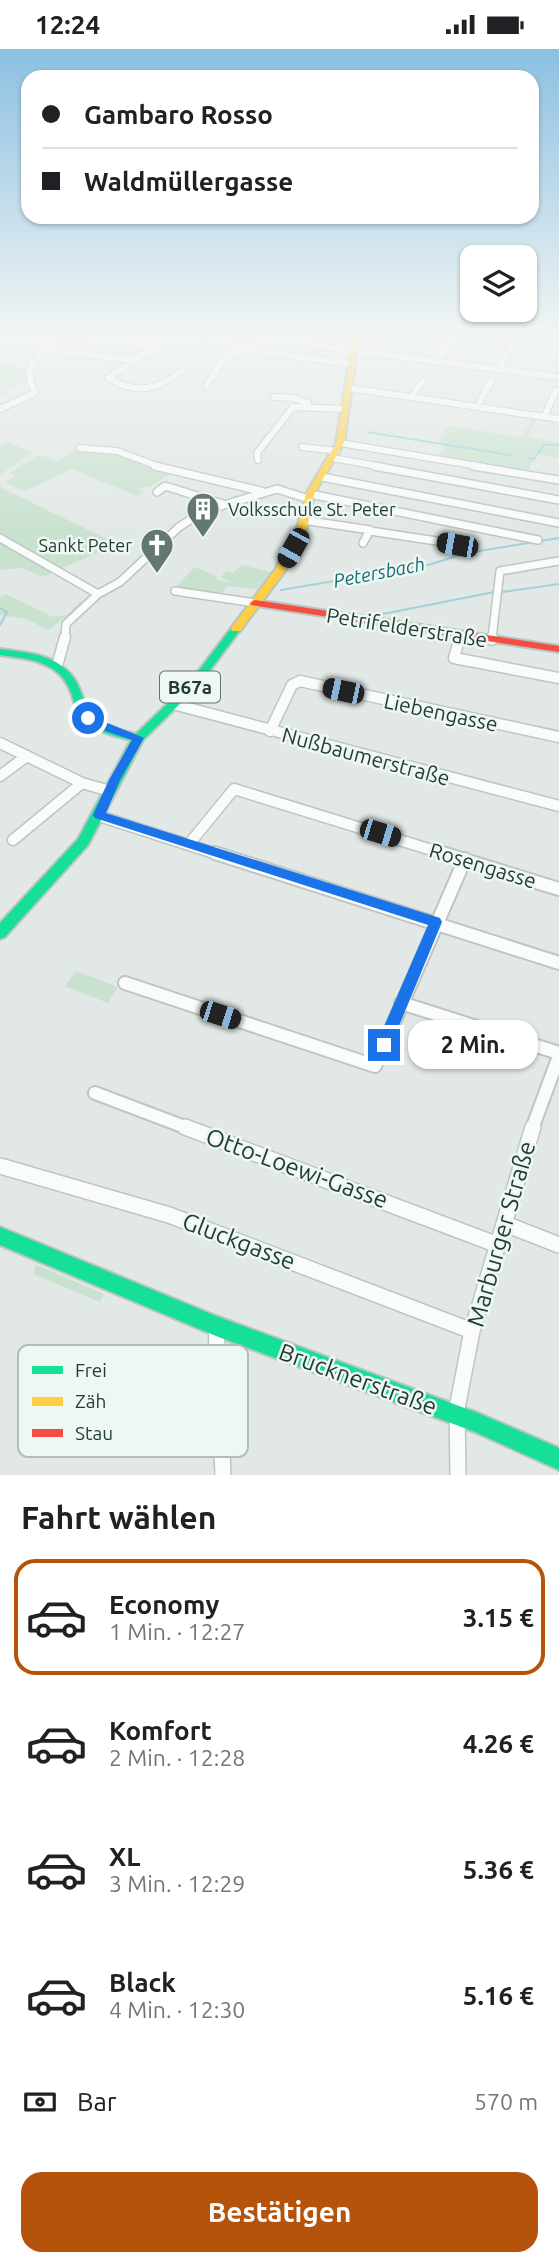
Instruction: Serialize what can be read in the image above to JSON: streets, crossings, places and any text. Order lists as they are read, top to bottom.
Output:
{
  "streets": {
    "main road": ["Petrifelderstraße", "B67a", "Brucknerstraße"],
    "street": [
      "Liebengasse",
      "Nußbaumerstraße",
      "Rosengasse",
      "Otto-Loewi-Gasse",
      "Marburger Straße",
      "Gluckgasse"
    ]
  },
  "crossings": [
    ["Petrifelderstraße", "B67a"],
    ["B67a", "Nußbaumerstraße"],
    ["Liebengasse", "Nußbaumerstraße"],
    ["Otto-Loewi-Gasse", "Marburger Straße"],
    ["Marburger Straße", "Gluckgasse"],
    ["Marburger Straße", "Brucknerstraße"]
  ],
  "water": ["Petersbach"],
  "places": {
    "building": ["Volksschule St. Peter"],
    "church": ["Sankt Peter"]
  },
  "legend": ["Frei", "Zäh", "Stau"],
  "page": {
    "status": "12:24",
    "banner": ["Gambaro Rosso", "Waldmüllergasse"],
    "bubble": "2 Min.",
    "heading": "Fahrt wählen",
    "list": [
      {
        "name": "Economy",
        "note": "1 Min. · 12:27",
        "value": "3.15 €"
      },
      {
        "name": "Komfort",
        "note": "2 Min. · 12:28",
        "value": "4.26 €"
      },
      {
        "name": "XL",
        "note": "3 Min. · 12:29",
        "value": "5.36 €"
      },
      {
        "name": "Black",
        "note": "4 Min. · 12:30",
        "value": "5.16 €"
      }
    ],
    "pay": ["Bar", "570 m"],
    "buttons": "Bestätigen"
  }
}
